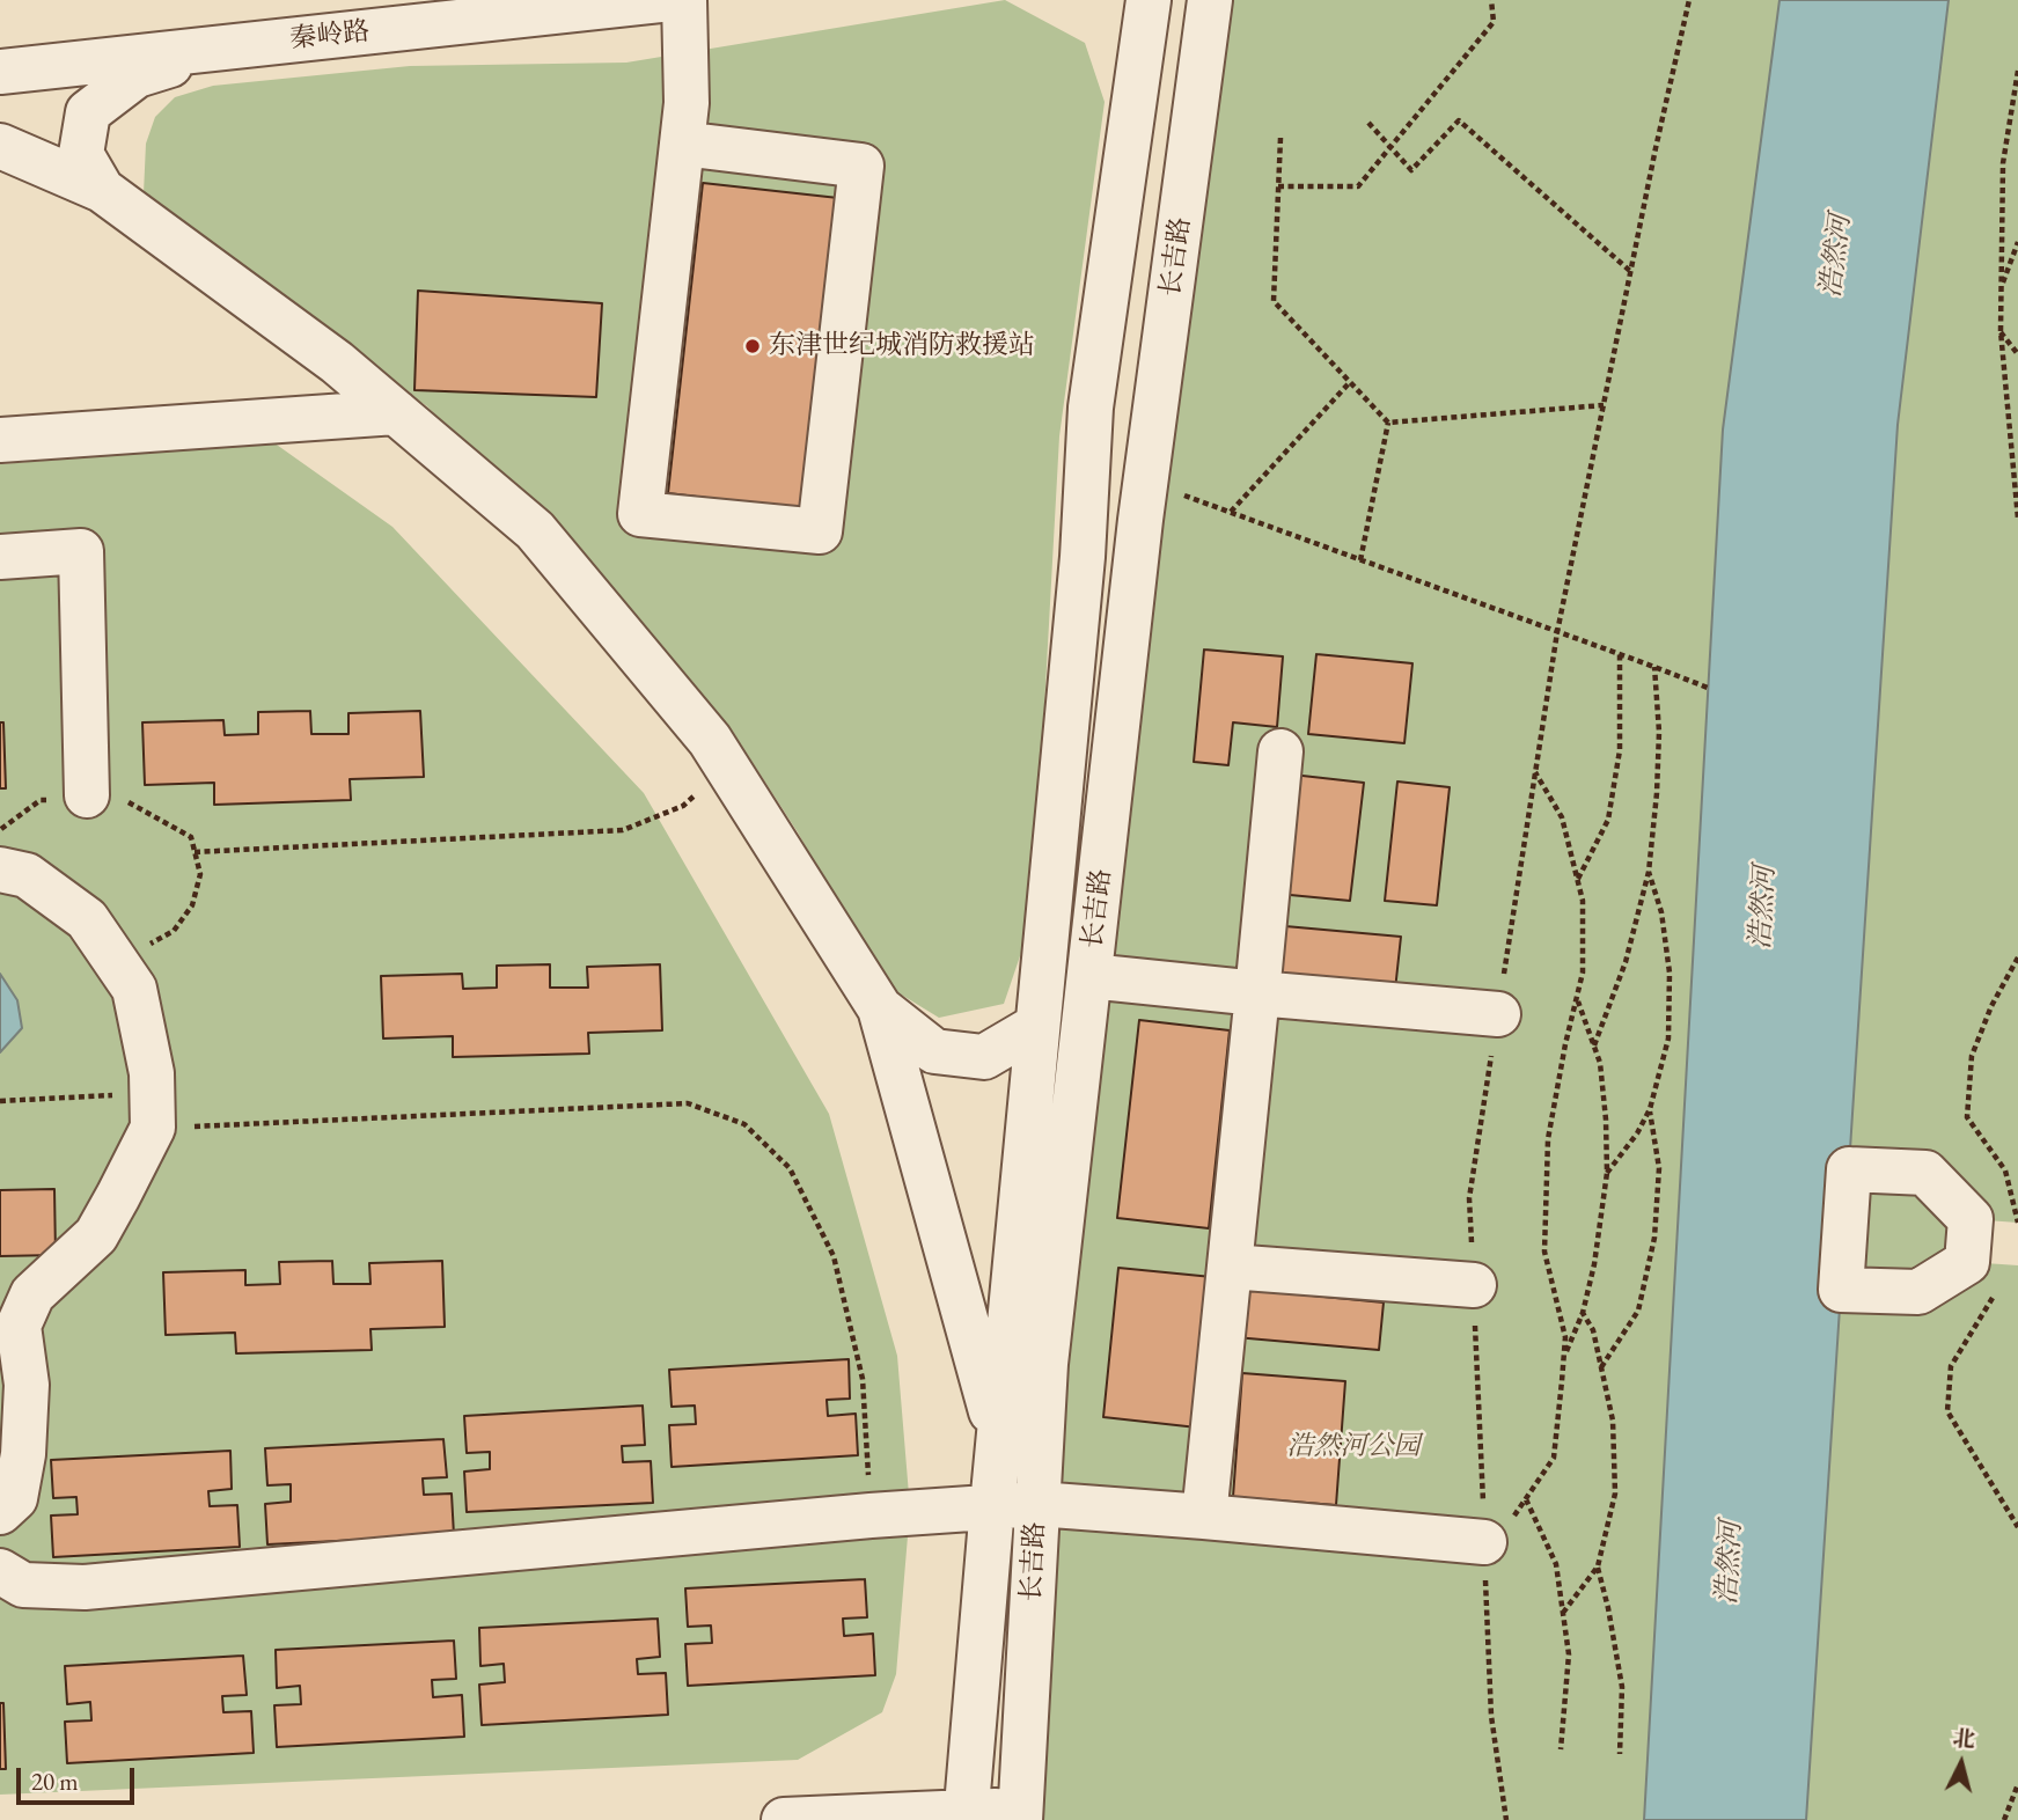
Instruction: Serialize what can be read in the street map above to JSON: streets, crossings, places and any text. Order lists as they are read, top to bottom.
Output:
{
  "streets": {
    "street": ["秦岭路", "长吉路"]
  },
  "water": ["浩然河"],
  "parks": ["浩然河公园"],
  "places": ["东津世纪城消防救援站"],
  "scale_bar": "20 m",
  "north": "top"
}
